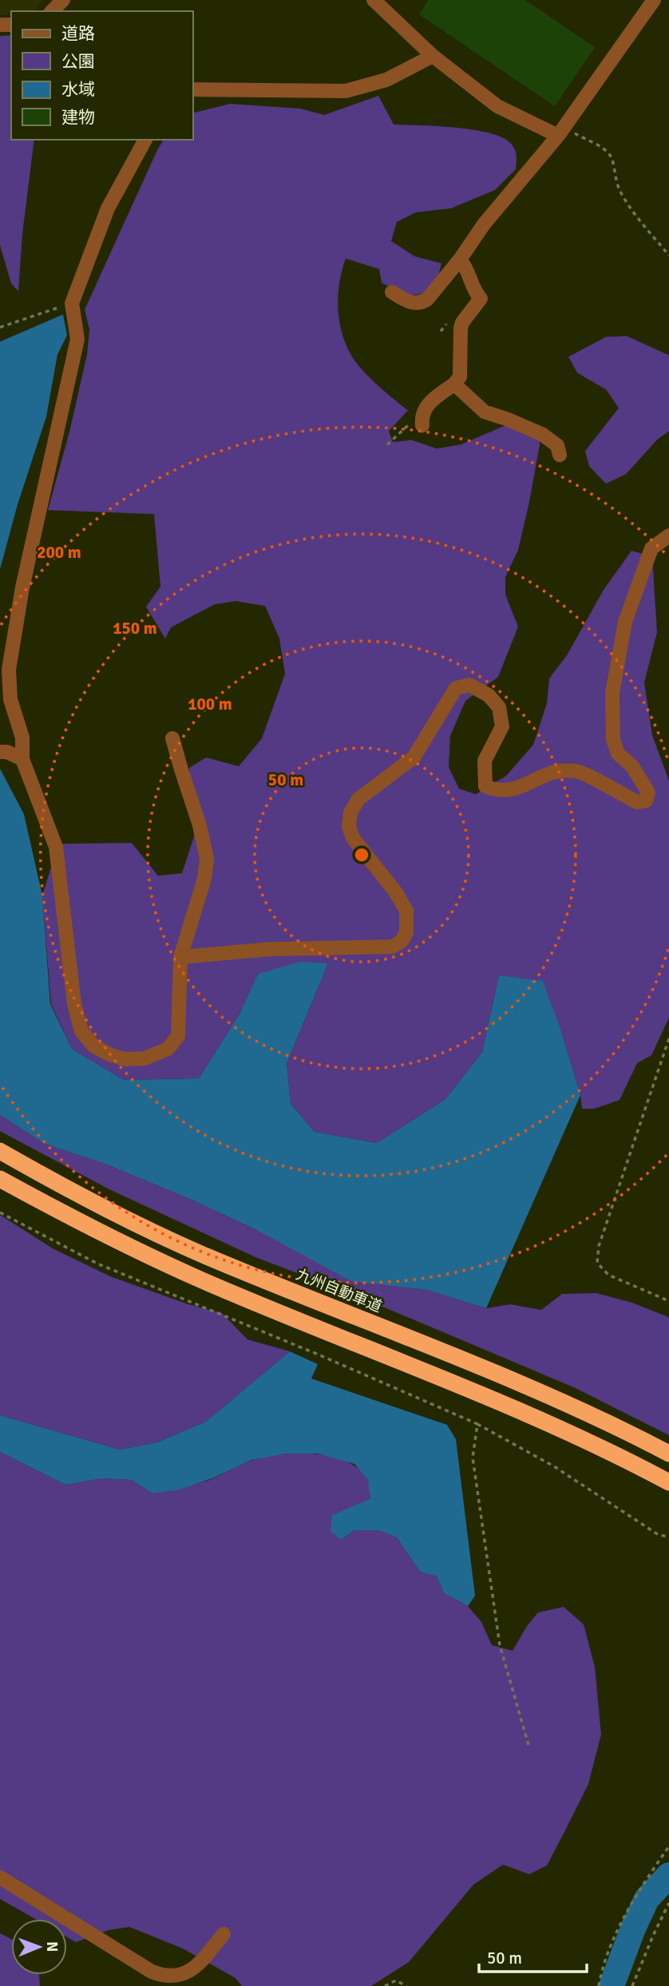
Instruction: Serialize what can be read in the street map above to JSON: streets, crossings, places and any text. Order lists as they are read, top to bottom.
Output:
{
  "streets": {
    "highway": ["九州自動車道"]
  },
  "legend": [
    "道路",
    "公園",
    "水域",
    "建物"
  ],
  "scale_bar": "50 m",
  "north": "right",
  "rings": [
    "200 m",
    "150 m",
    "100 m",
    "50 m"
  ]
}
